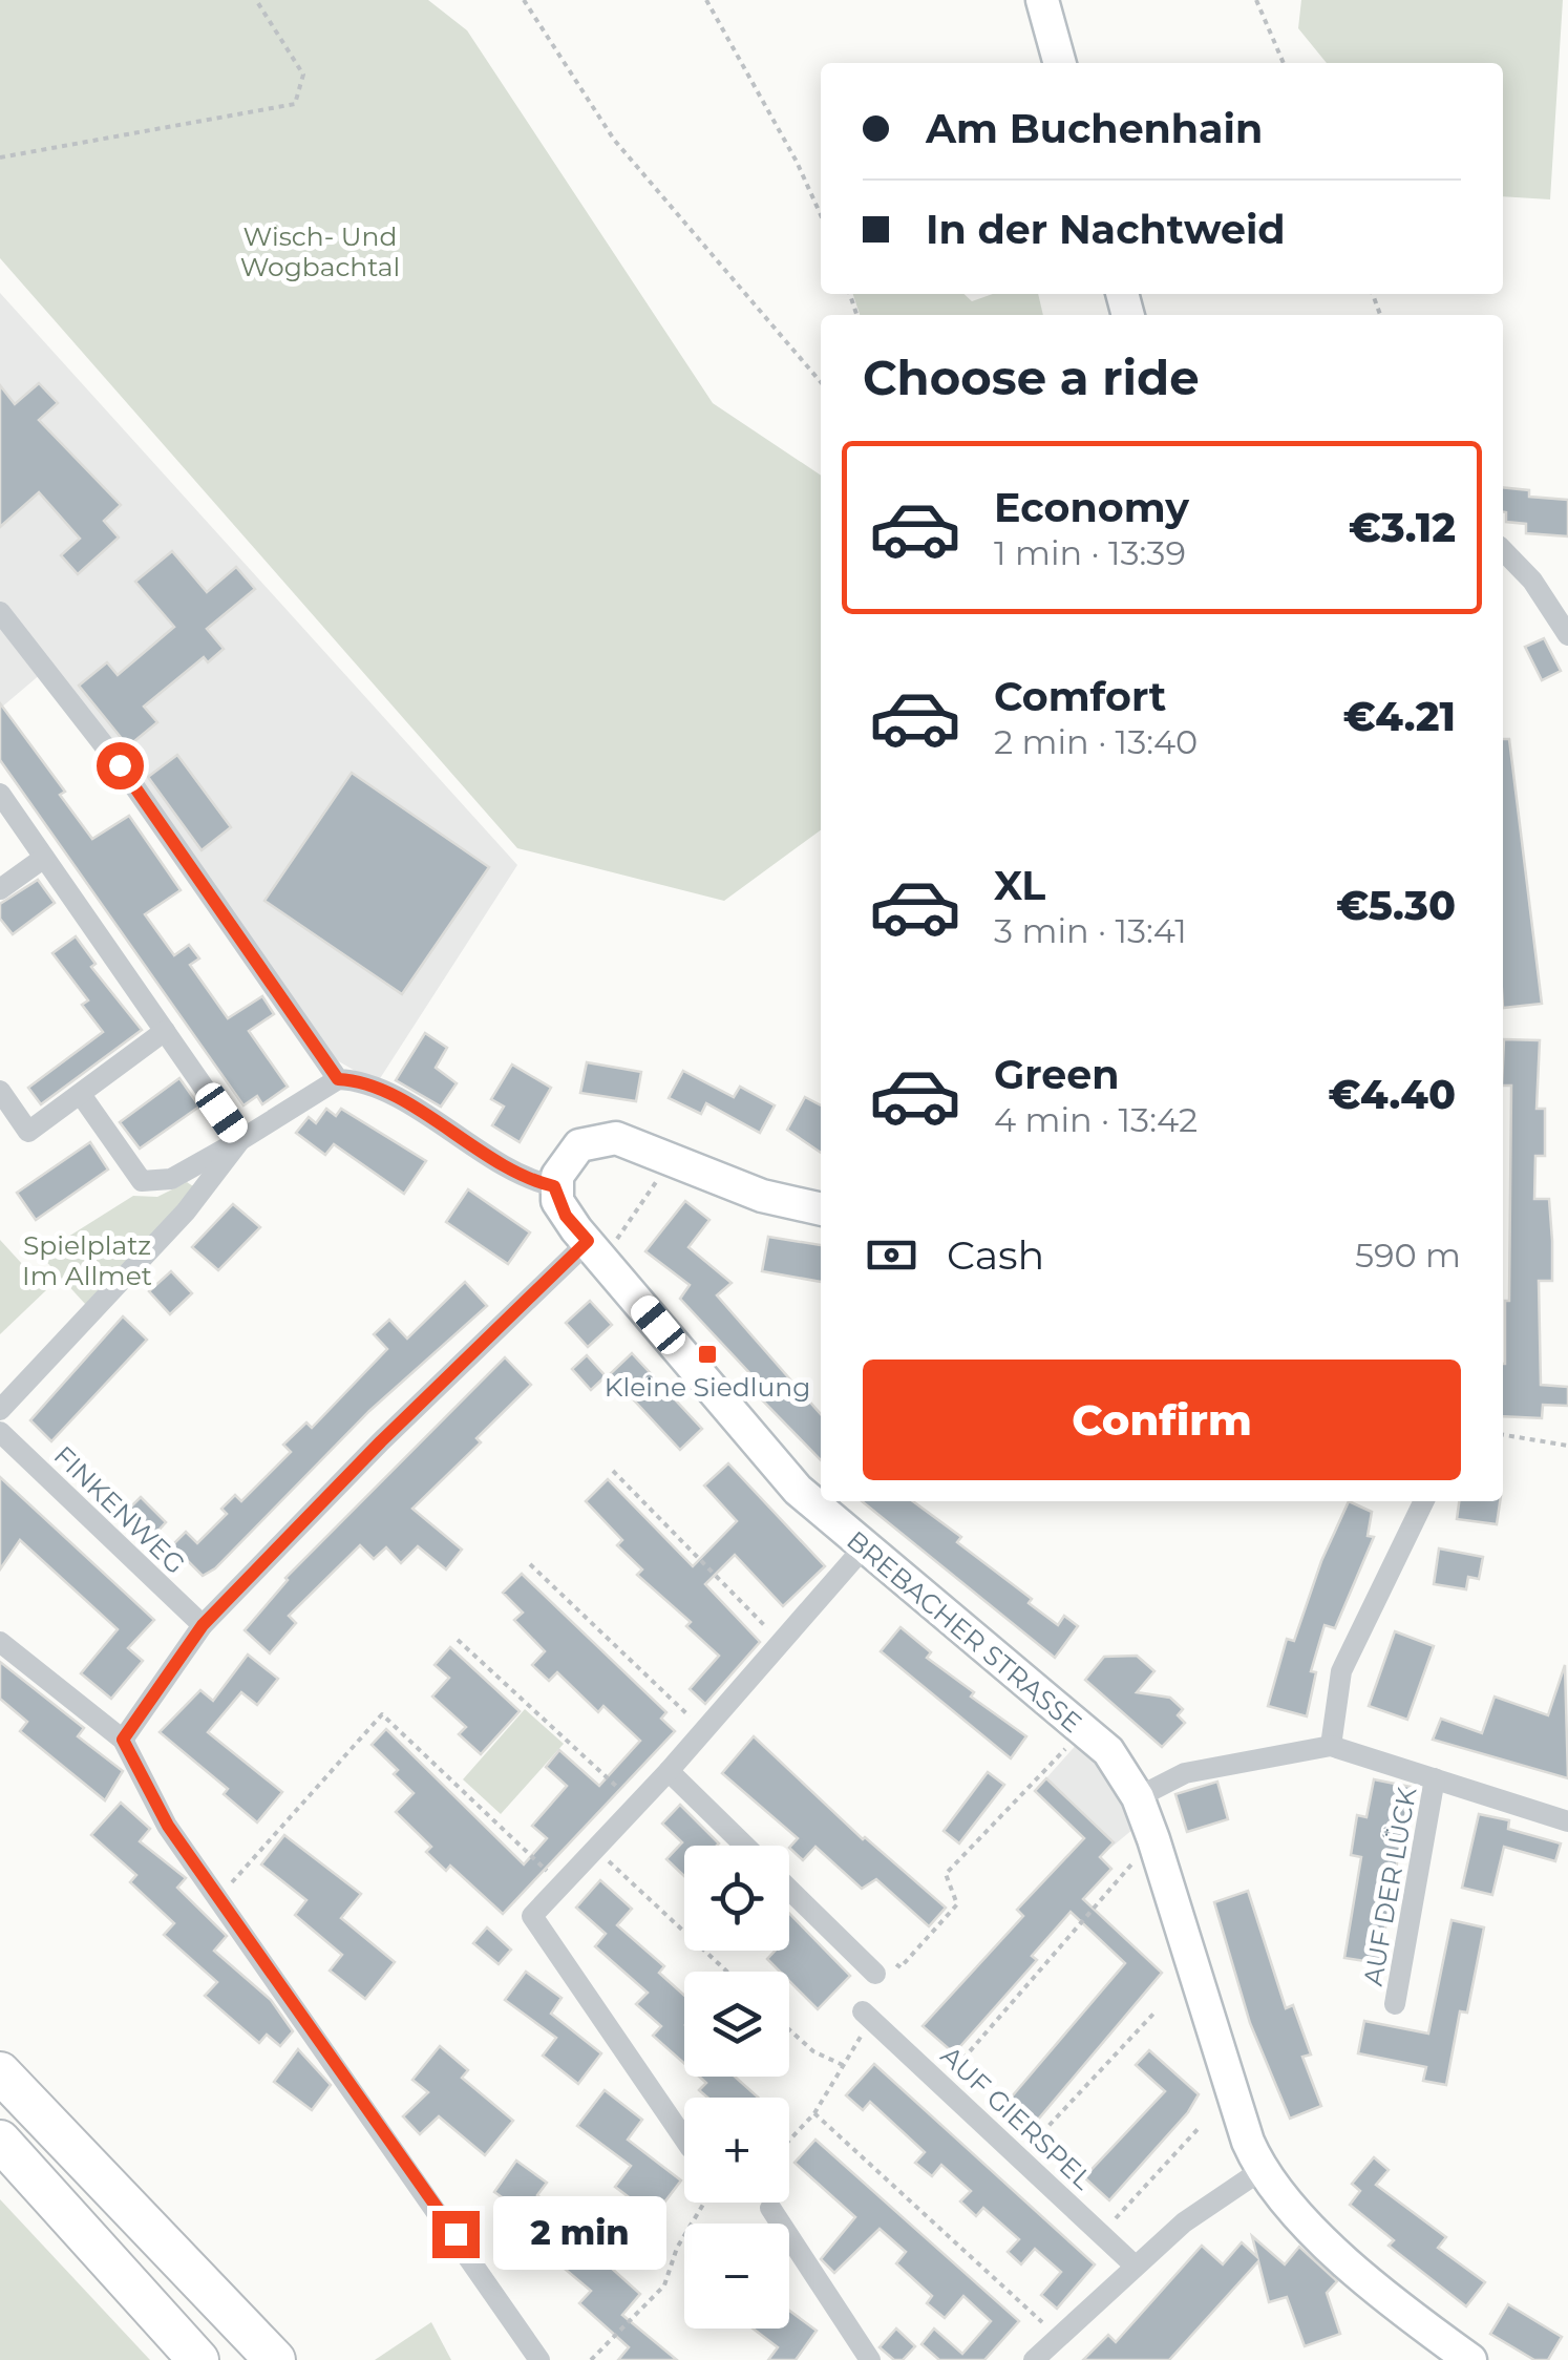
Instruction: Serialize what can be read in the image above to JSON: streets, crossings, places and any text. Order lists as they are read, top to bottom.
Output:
{
  "streets": {
    "street": [
      "FINKENWEG",
      "BREBACHER STRASSE",
      "AUF DER LÜCK",
      "AUF GIERSPEL"
    ]
  },
  "crossings": [
    ["BREBACHER STRASSE", "AUF DER LÜCK"]
  ],
  "parks": ["Wisch- Und Wogbachtal", "Spielplatz Im Allmet"],
  "places": {
    "transit": ["Kleine Siedlung"]
  },
  "page": {
    "banner": ["Am Buchenhain", "In der Nachtweid"],
    "heading": "Choose a ride",
    "list": [
      {
        "name": "Economy",
        "note": "1 min · 13:39",
        "value": "€3.12"
      },
      {
        "name": "Comfort",
        "note": "2 min · 13:40",
        "value": "€4.21"
      },
      {
        "name": "XL",
        "note": "3 min · 13:41",
        "value": "€5.30"
      },
      {
        "name": "Green",
        "note": "4 min · 13:42",
        "value": "€4.40"
      }
    ],
    "pay": ["Cash", "590 m"],
    "buttons": "Confirm",
    "map_buttons": ["+", "−"],
    "bubble": "2 min"
  }
}
